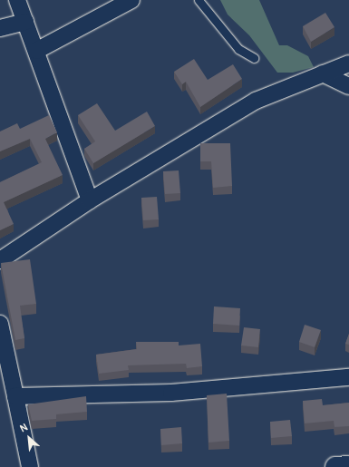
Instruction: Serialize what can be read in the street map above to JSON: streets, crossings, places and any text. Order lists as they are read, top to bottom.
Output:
{
  "north": "top left"
}
